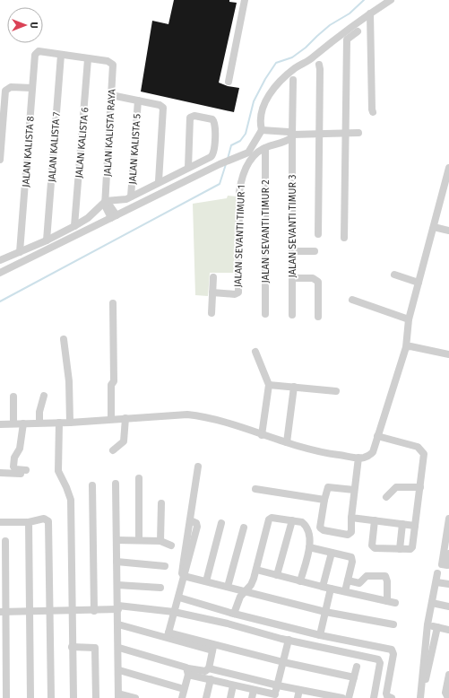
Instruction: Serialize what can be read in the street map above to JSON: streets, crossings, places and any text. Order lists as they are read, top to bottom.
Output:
{
  "streets": {
    "street": [
      "JALAN KALISTA RAYA",
      "JALAN KALISTA 6",
      "JALAN KALISTA 7",
      "JALAN KALISTA 5",
      "JALAN KALISTA 8",
      "JALAN SEVANTI TIMUR 3",
      "JALAN SEVANTI TIMUR 2",
      "JALAN SEVANTI TIMUR 1"
    ]
  },
  "crossings": [
    ["JALAN KALISTA RAYA", "JALAN KALISTA 6"],
    ["JALAN KALISTA 7", "JALAN KALISTA 8"],
    ["JALAN SEVANTI TIMUR 2", "JALAN SEVANTI TIMUR 1"]
  ],
  "north": "right"
}
